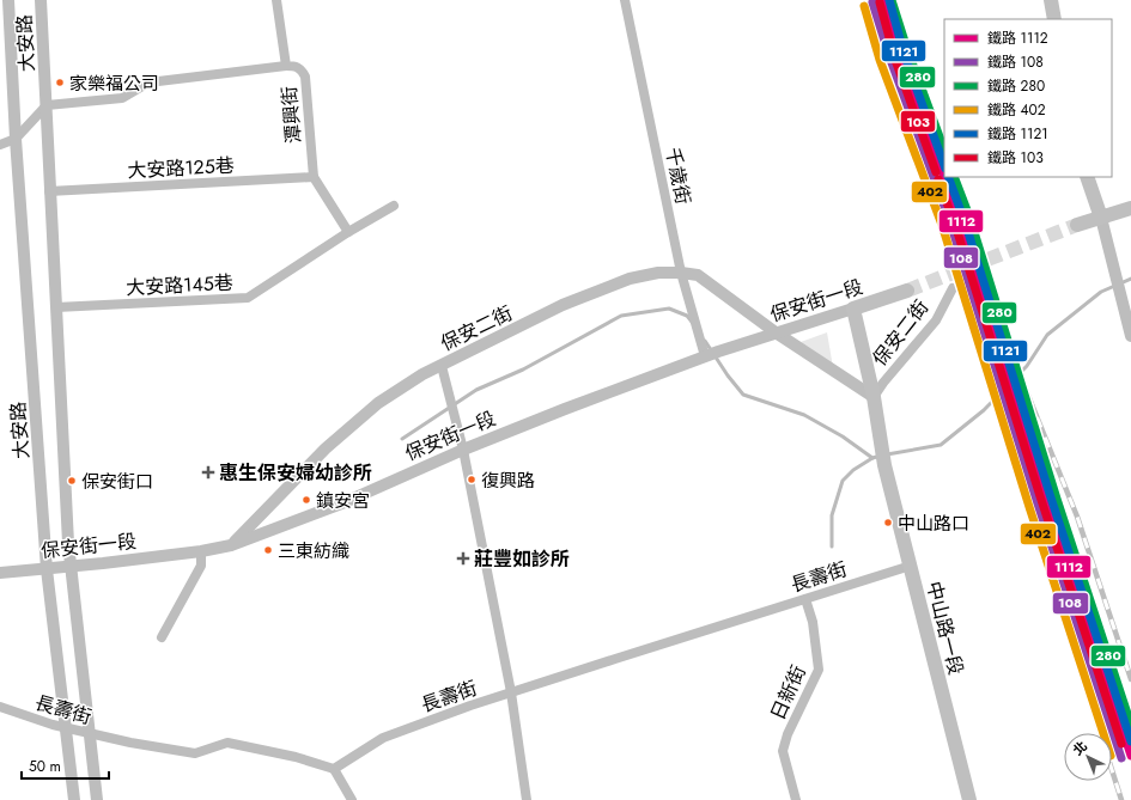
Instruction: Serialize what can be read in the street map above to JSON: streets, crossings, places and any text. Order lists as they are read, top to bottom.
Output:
{
  "streets": {
    "main road": ["保安街一段", "中山路一段"],
    "street": [
      "大安路",
      "潭興街",
      "大安路125巷",
      "千歲街",
      "大安路145巷",
      "保安二街",
      "長壽街",
      "日新街"
    ]
  },
  "crossings": [
    ["大安路", "大安路125巷"],
    ["大安路", "大安路145巷"],
    ["大安路", "保安街一段"],
    ["大安路", "長壽街"],
    ["潭興街", "大安路125巷"],
    ["潭興街", "大安路145巷"],
    ["千歲街", "保安街一段"],
    ["千歲街", "保安二街"],
    ["保安街一段", "保安二街"],
    ["保安街一段", "中山路一段"],
    ["保安二街", "中山路一段"],
    ["長壽街", "中山路一段"],
    ["長壽街", "日新街"]
  ],
  "places": {
    "other": [
      "家樂福公司",
      "復興路",
      "保安街口",
      "鎮安宮",
      "中山路口",
      "三東紡織"
    ],
    "health": ["惠生保安婦幼診所", "莊豐如診所"]
  },
  "lines": [
    "rail line 1112",
    "rail line 280",
    "rail line 1121",
    "rail line 108",
    "rail line 103",
    "rail line 402"
  ],
  "legend": [
    "鐵路 1112",
    "鐵路 108",
    "鐵路 280",
    "鐵路 402",
    "鐵路 1121",
    "鐵路 103"
  ],
  "scale_bar": "50 m",
  "north": "top left"
}
